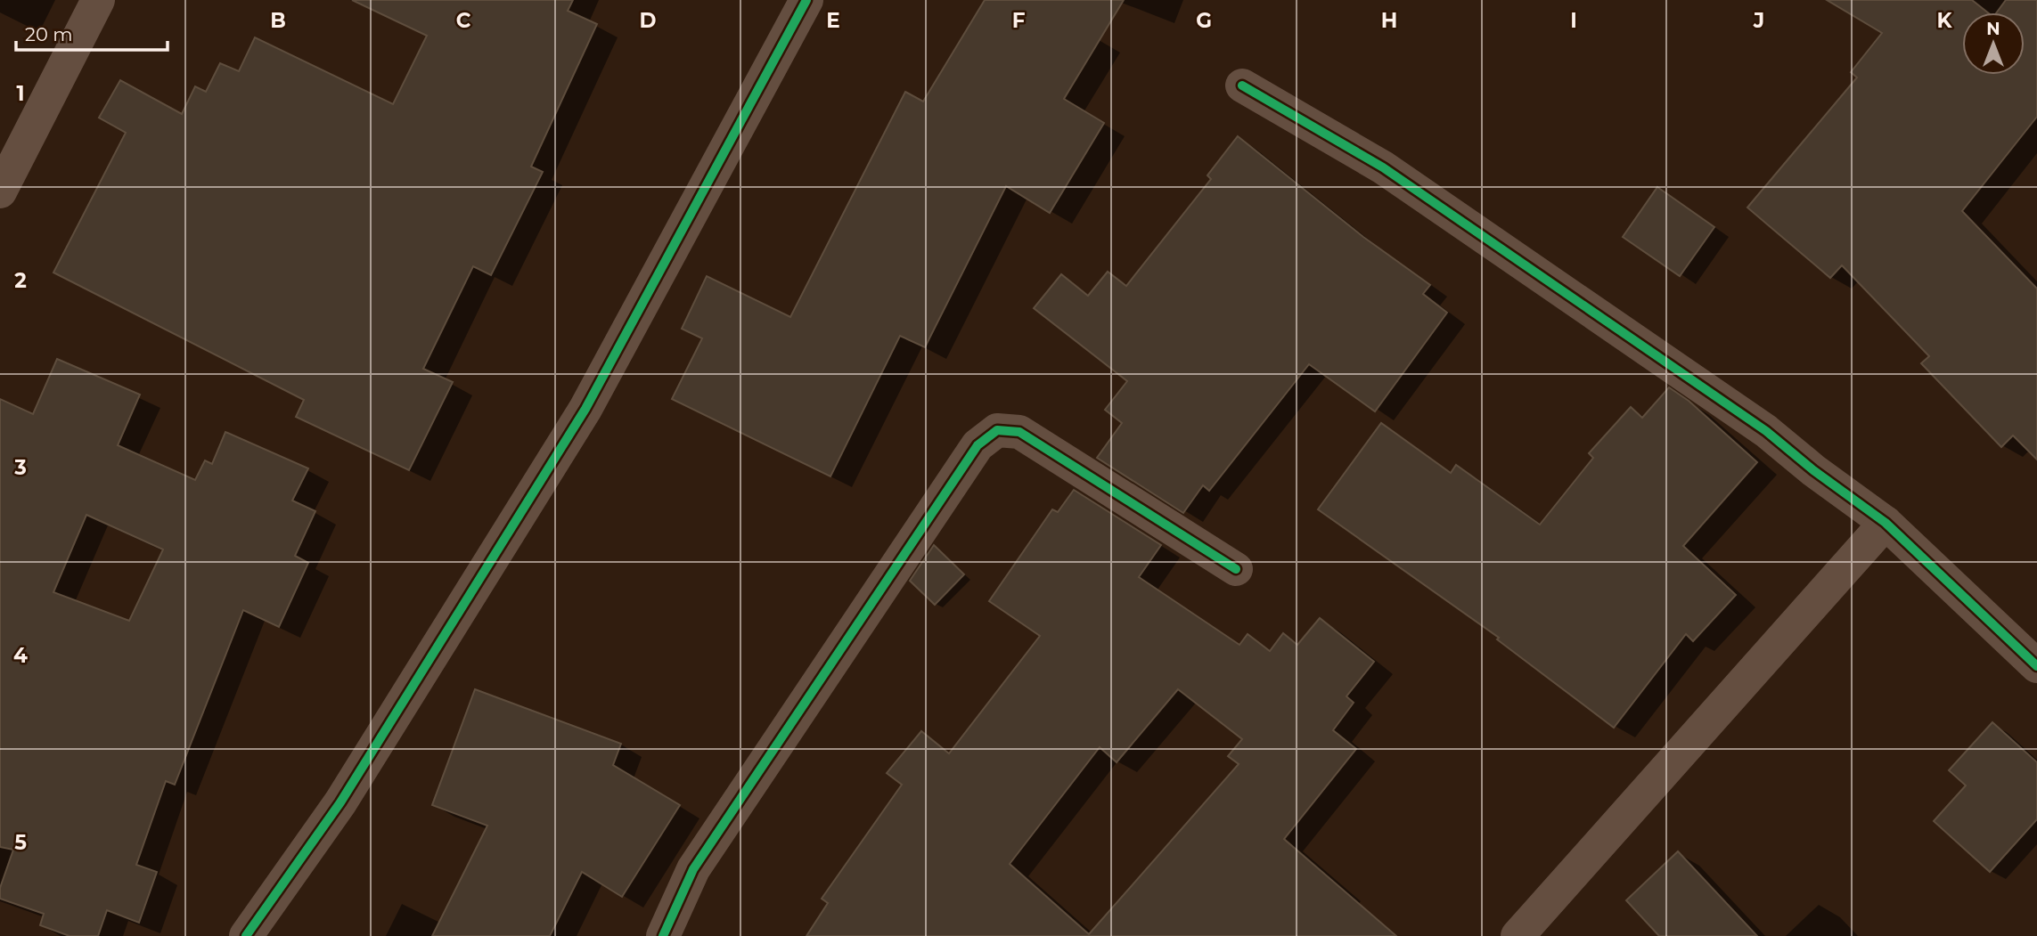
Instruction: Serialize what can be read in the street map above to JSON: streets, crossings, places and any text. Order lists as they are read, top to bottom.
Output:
{
  "scale_bar": "20 m",
  "north": "top",
  "grid": {
    "columns": [
      "B",
      "C",
      "D",
      "E",
      "F",
      "G",
      "H",
      "I",
      "J",
      "K"
    ],
    "rows": [
      "1",
      "2",
      "3",
      "4",
      "5"
    ]
  }
}
